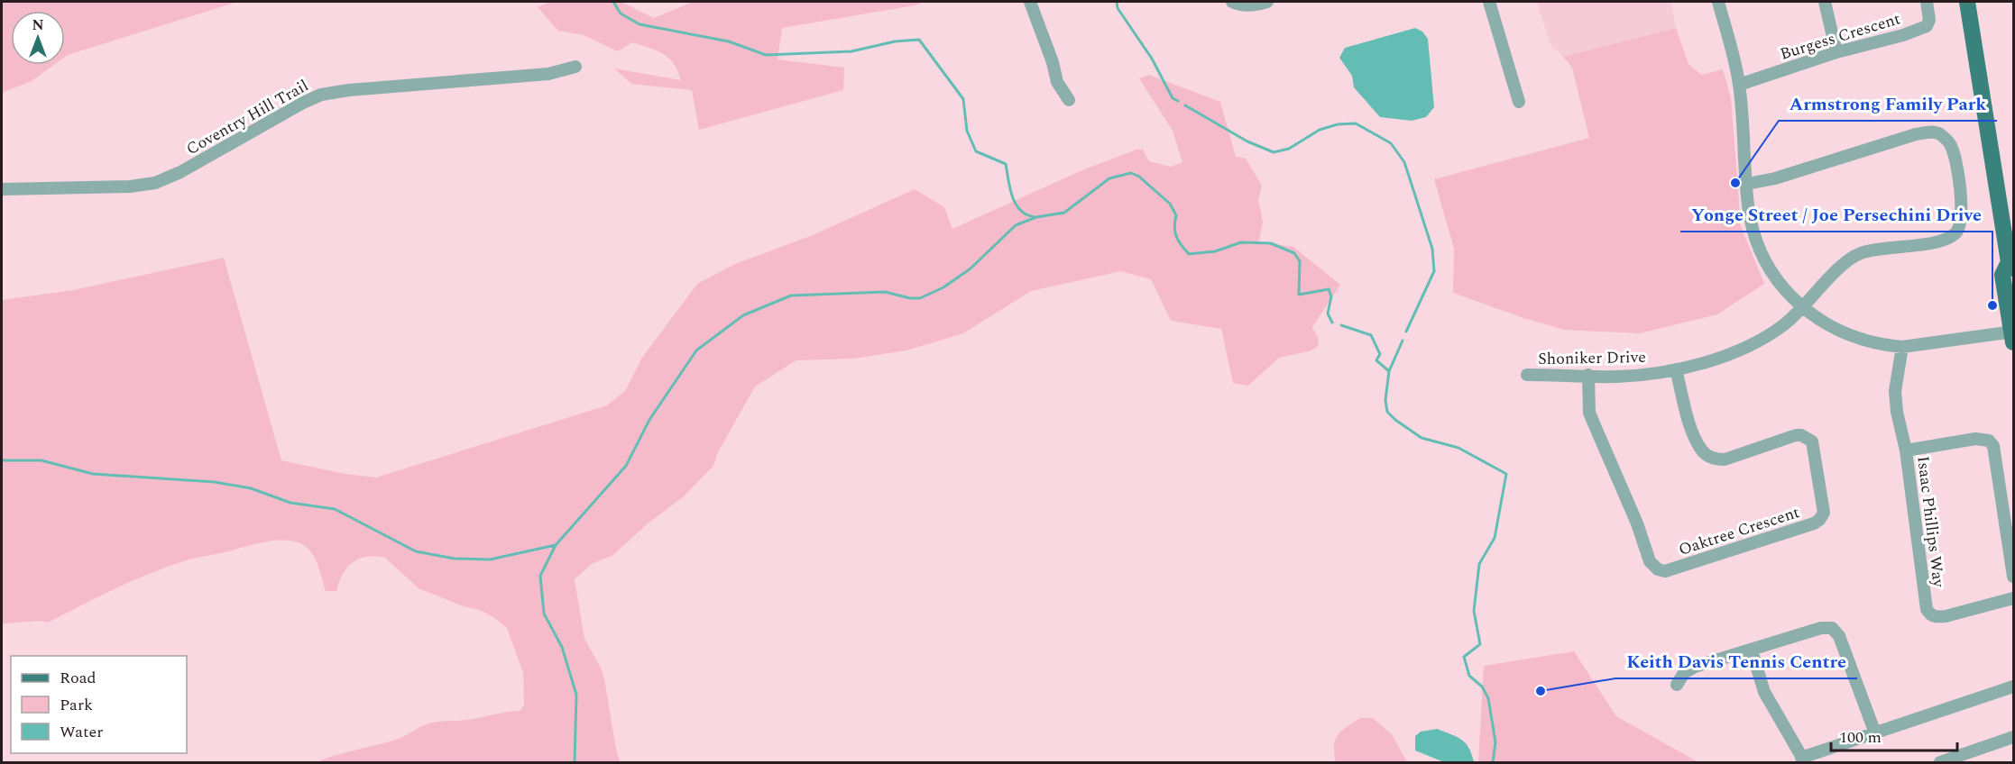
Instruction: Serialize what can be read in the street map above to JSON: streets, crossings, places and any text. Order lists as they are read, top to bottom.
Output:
{
  "streets": {
    "street": [
      "Burgess Crescent",
      "Coventry Hill Trail",
      "Shoniker Drive",
      "Isaac Phillips Way",
      "Oaktree Crescent"
    ]
  },
  "crossings": [
    ["Shoniker Drive", "Oaktree Crescent"]
  ],
  "places": ["Armstrong Family Park", "Yonge Street / Joe Persechini Drive", "Keith Davis Tennis Centre"],
  "legend": ["Road", "Park", "Water"],
  "scale_bar": "100 m",
  "north": "top"
}
